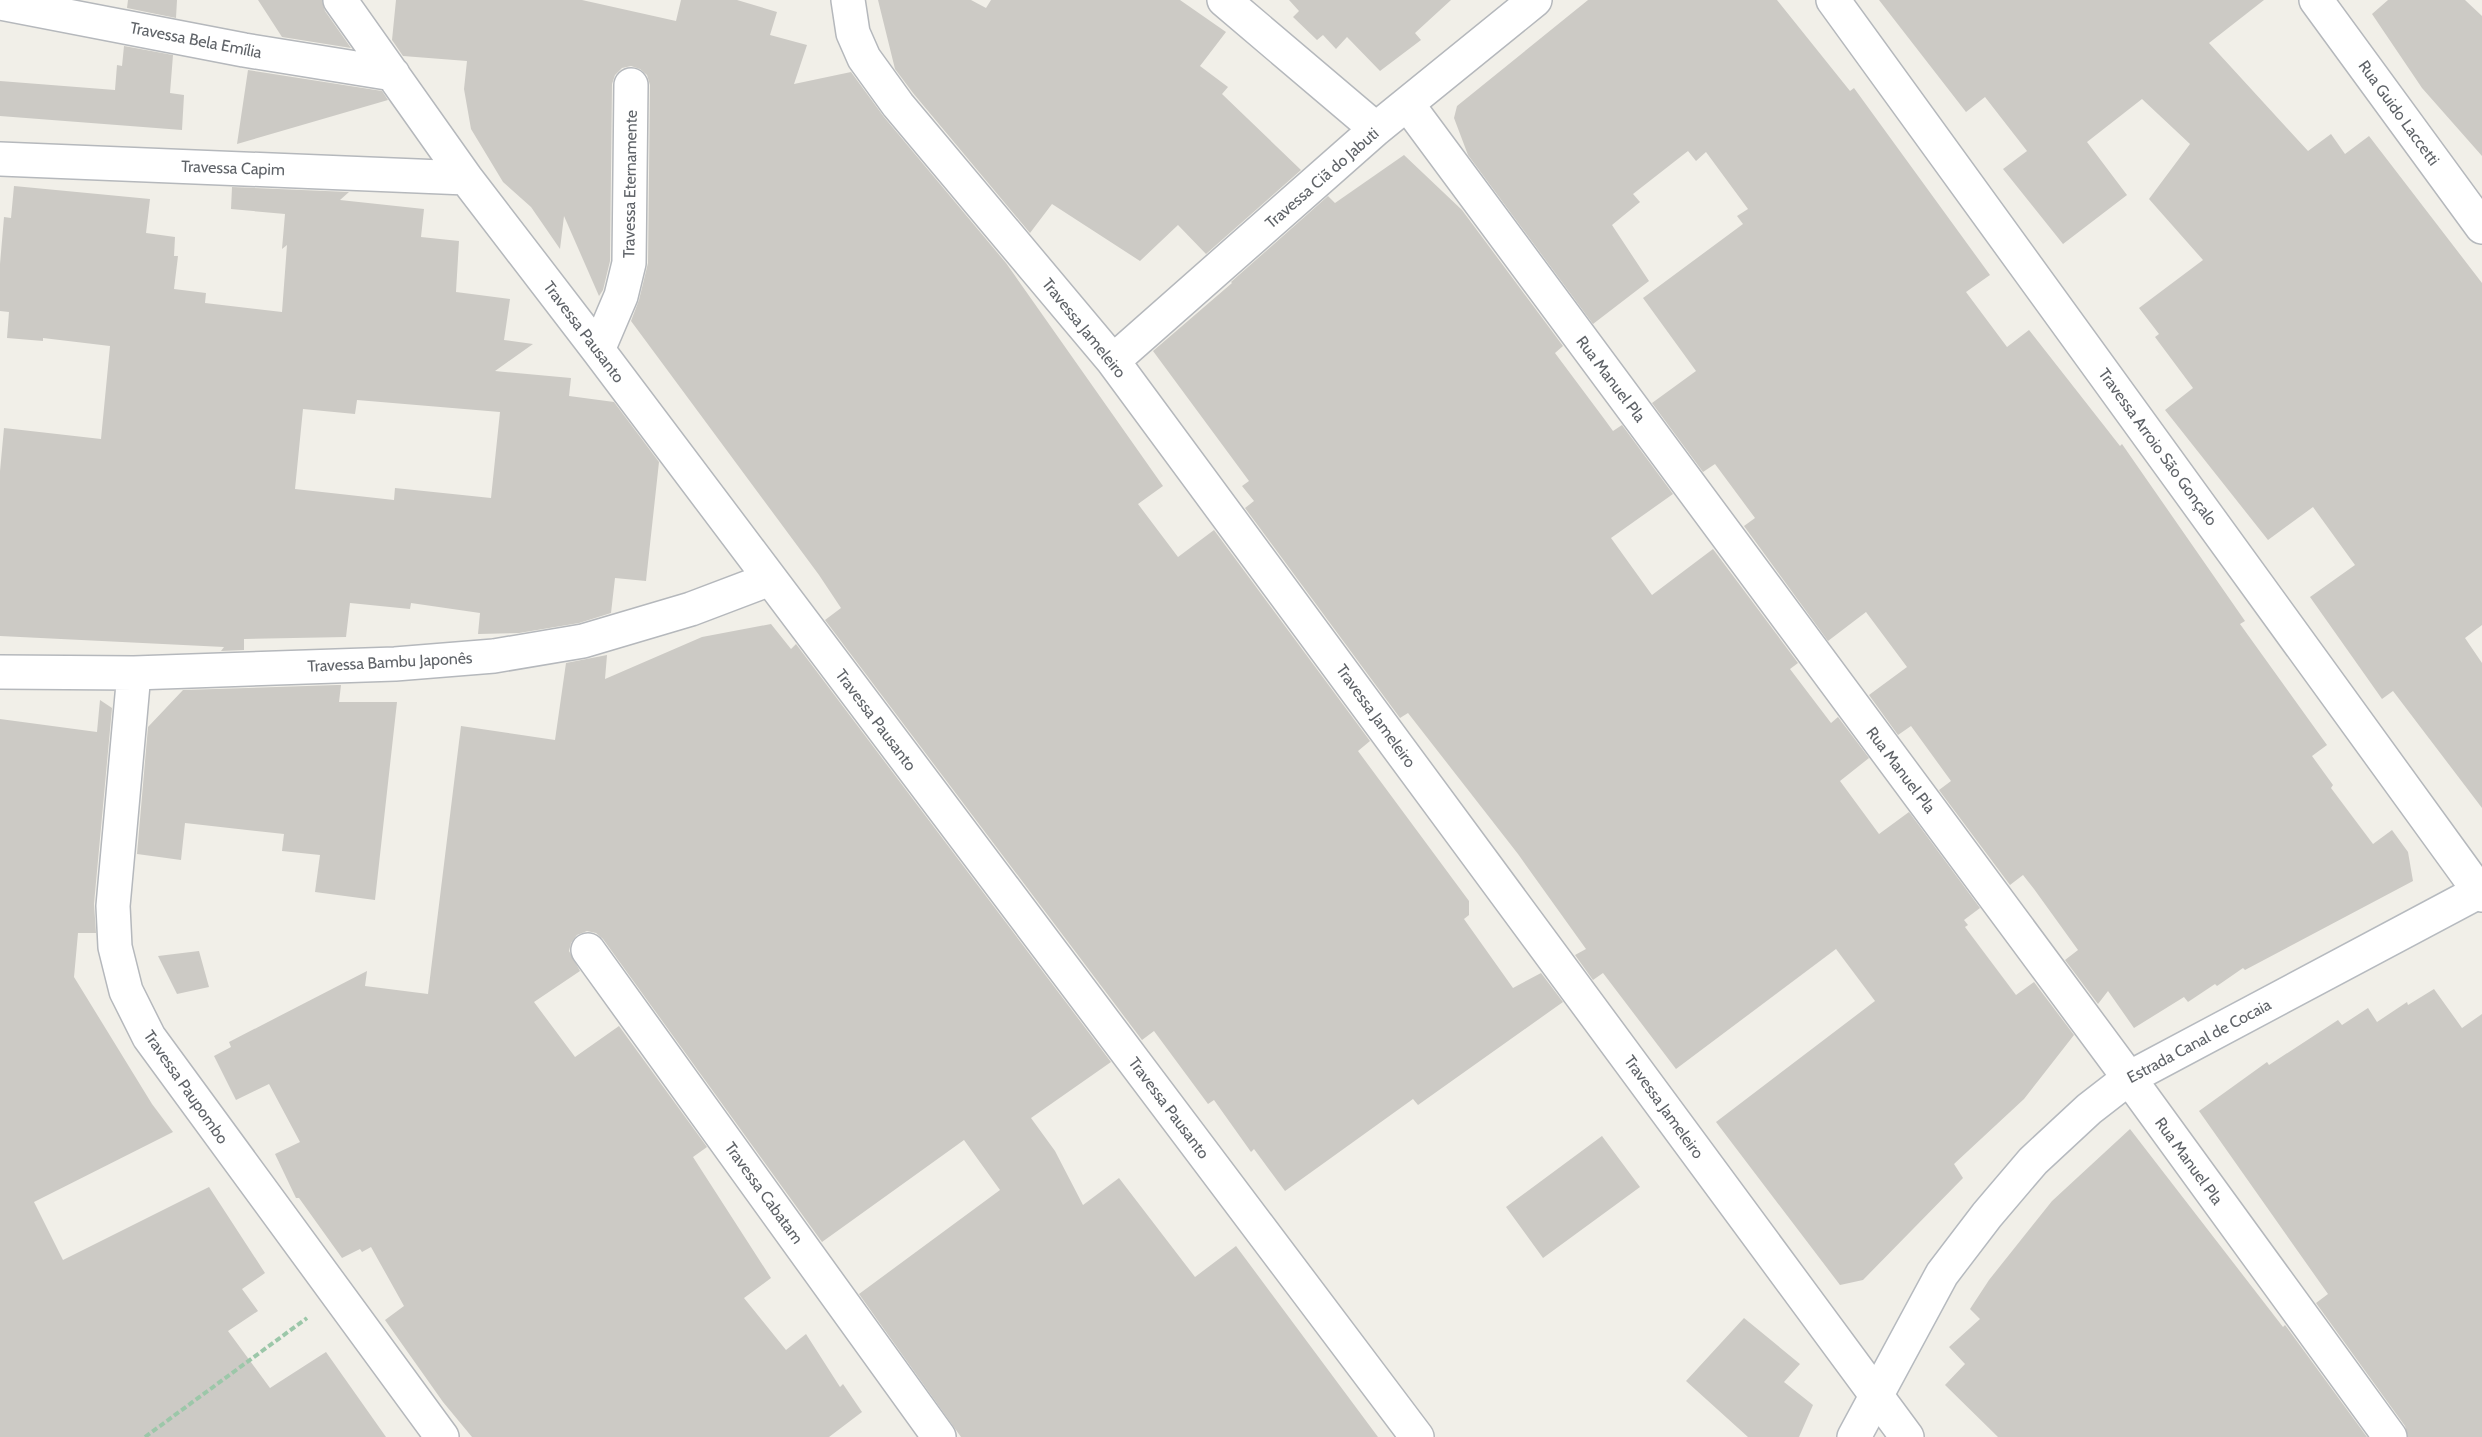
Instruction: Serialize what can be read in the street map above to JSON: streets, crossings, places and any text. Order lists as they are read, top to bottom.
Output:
{
  "streets": {
    "street": [
      "Travessa Bela Emília",
      "Rua Guido Laccetti",
      "Travessa Capim",
      "Travessa Ciã do Jabuti",
      "Travessa Eternamente",
      "Travessa Jameleiro",
      "Travessa Pausanto",
      "Rua Manuel Pla",
      "Travessa Arroio São Gonçalo",
      "Travessa Bambu Japonês",
      "Estrada Canal de Cocaia",
      "Travessa Paupombo",
      "Travessa Cabatam"
    ]
  },
  "crossings": [
    ["Travessa Bela Emília", "Travessa Pausanto"],
    ["Travessa Capim", "Travessa Pausanto"],
    ["Travessa Ciã do Jabuti", "Travessa Jameleiro"],
    ["Travessa Ciã do Jabuti", "Rua Manuel Pla"],
    ["Travessa Eternamente", "Travessa Pausanto"],
    ["Travessa Jameleiro", "Estrada Canal de Cocaia"],
    ["Travessa Pausanto", "Travessa Bambu Japonês"],
    ["Rua Manuel Pla", "Estrada Canal de Cocaia"],
    ["Travessa Arroio São Gonçalo", "Estrada Canal de Cocaia"],
    ["Travessa Bambu Japonês", "Travessa Paupombo"]
  ]
}
